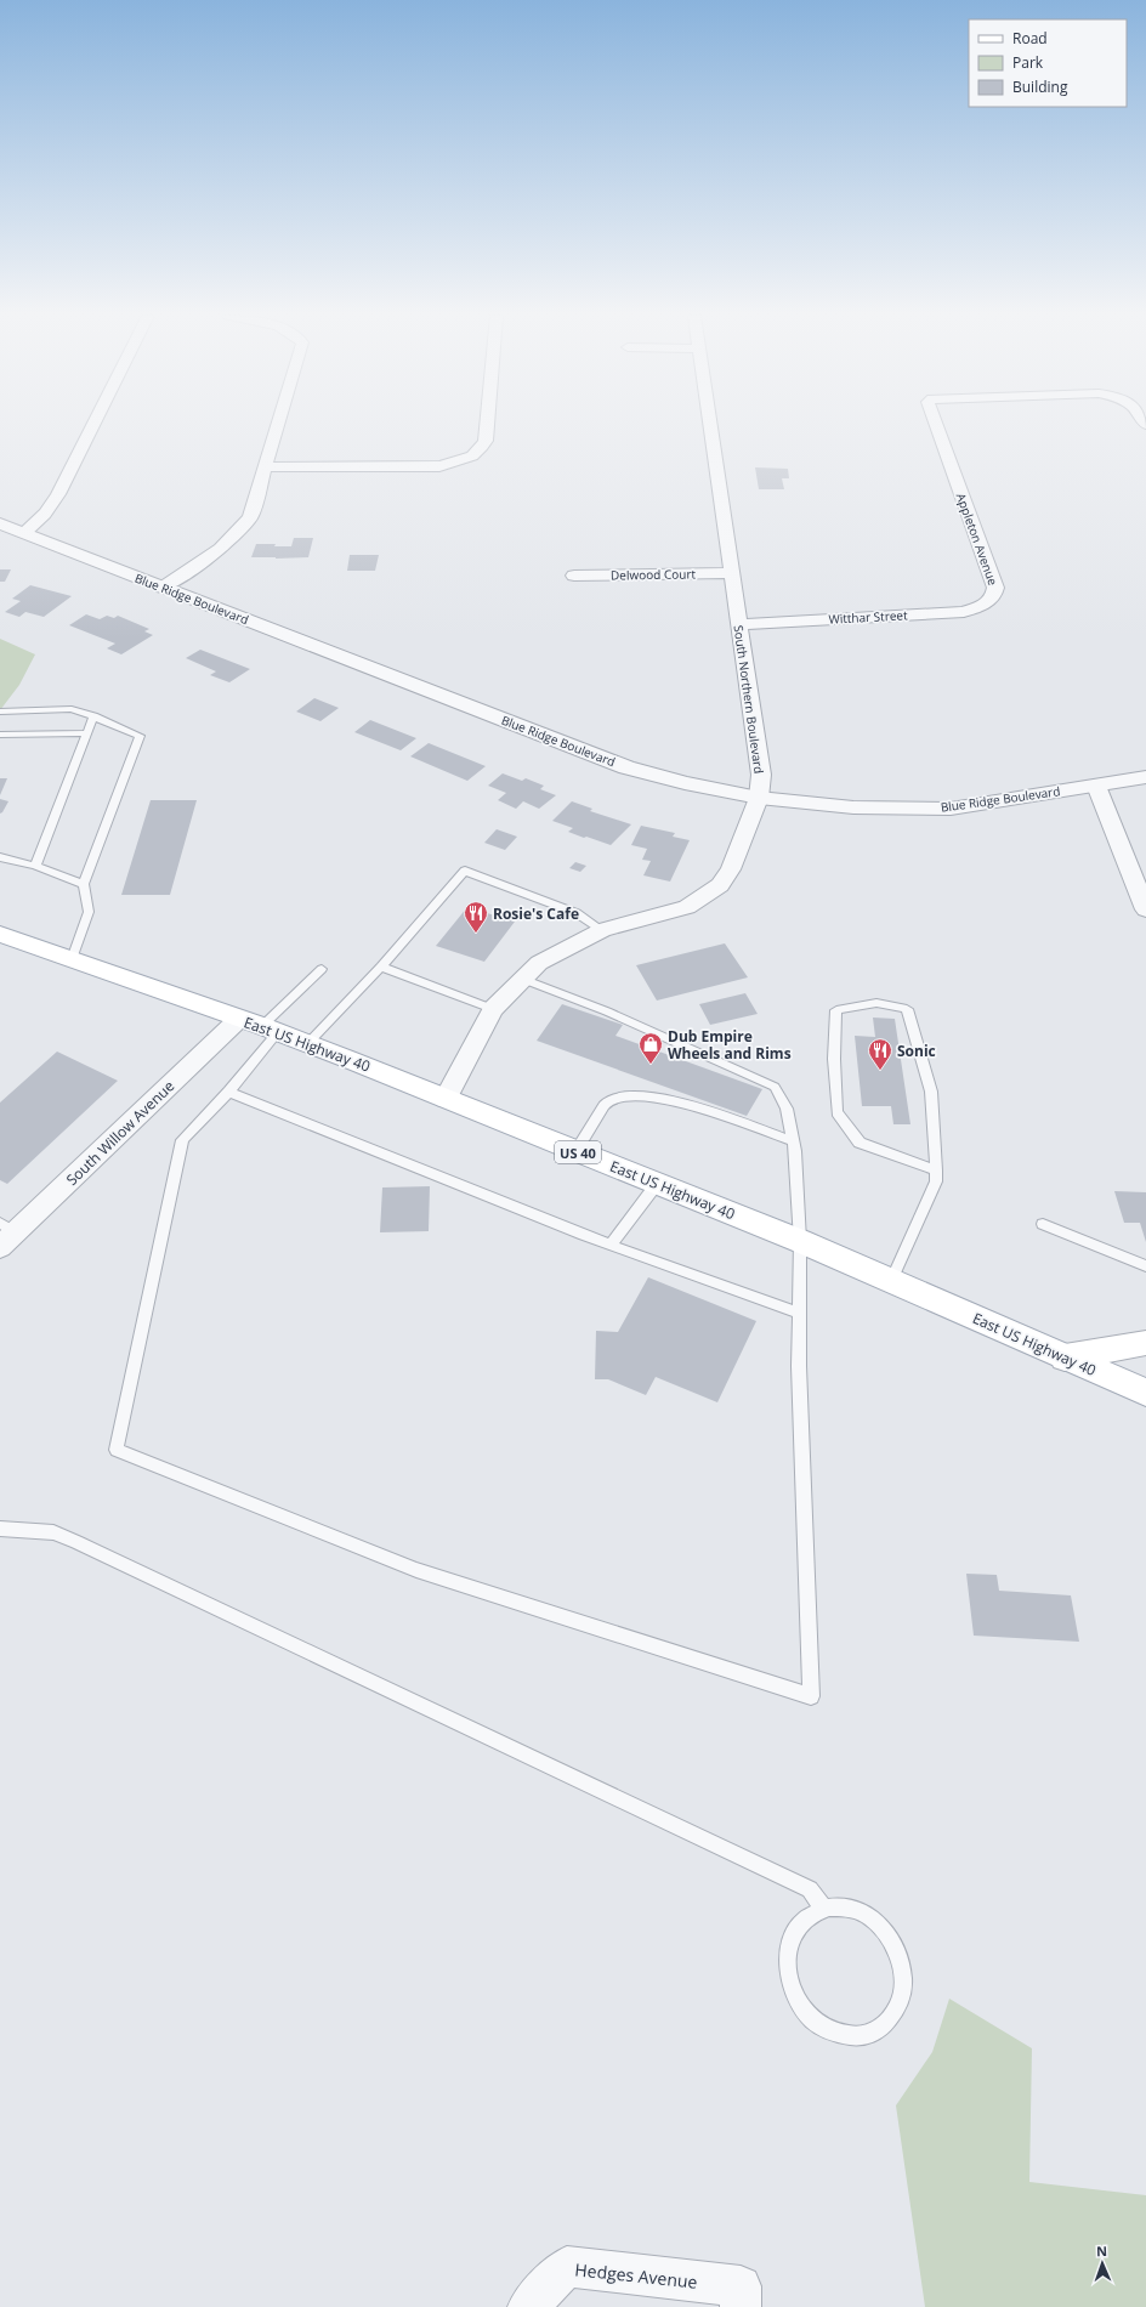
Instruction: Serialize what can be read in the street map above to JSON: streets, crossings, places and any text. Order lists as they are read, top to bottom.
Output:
{
  "streets": {
    "main road": ["East US Highway 40", "US 40"],
    "street": [
      "Appleton Avenue",
      "Delwood Court",
      "Blue Ridge Boulevard",
      "Witthar Street",
      "South Northern Boulevard",
      "South Willow Avenue",
      "Hedges Avenue"
    ]
  },
  "crossings": [
    ["Appleton Avenue", "Witthar Street"],
    ["Delwood Court", "South Northern Boulevard"],
    ["Blue Ridge Boulevard", "South Northern Boulevard"],
    ["Witthar Street", "South Northern Boulevard"],
    ["South Northern Boulevard", "East US Highway 40"],
    ["East US Highway 40", "South Willow Avenue"]
  ],
  "places": {
    "restaurant": ["Rosie's Cafe", "Sonic"],
    "shop": ["Dub Empire Wheels and Rims"]
  },
  "legend": ["Road", "Park", "Building"],
  "north": "top"
}
